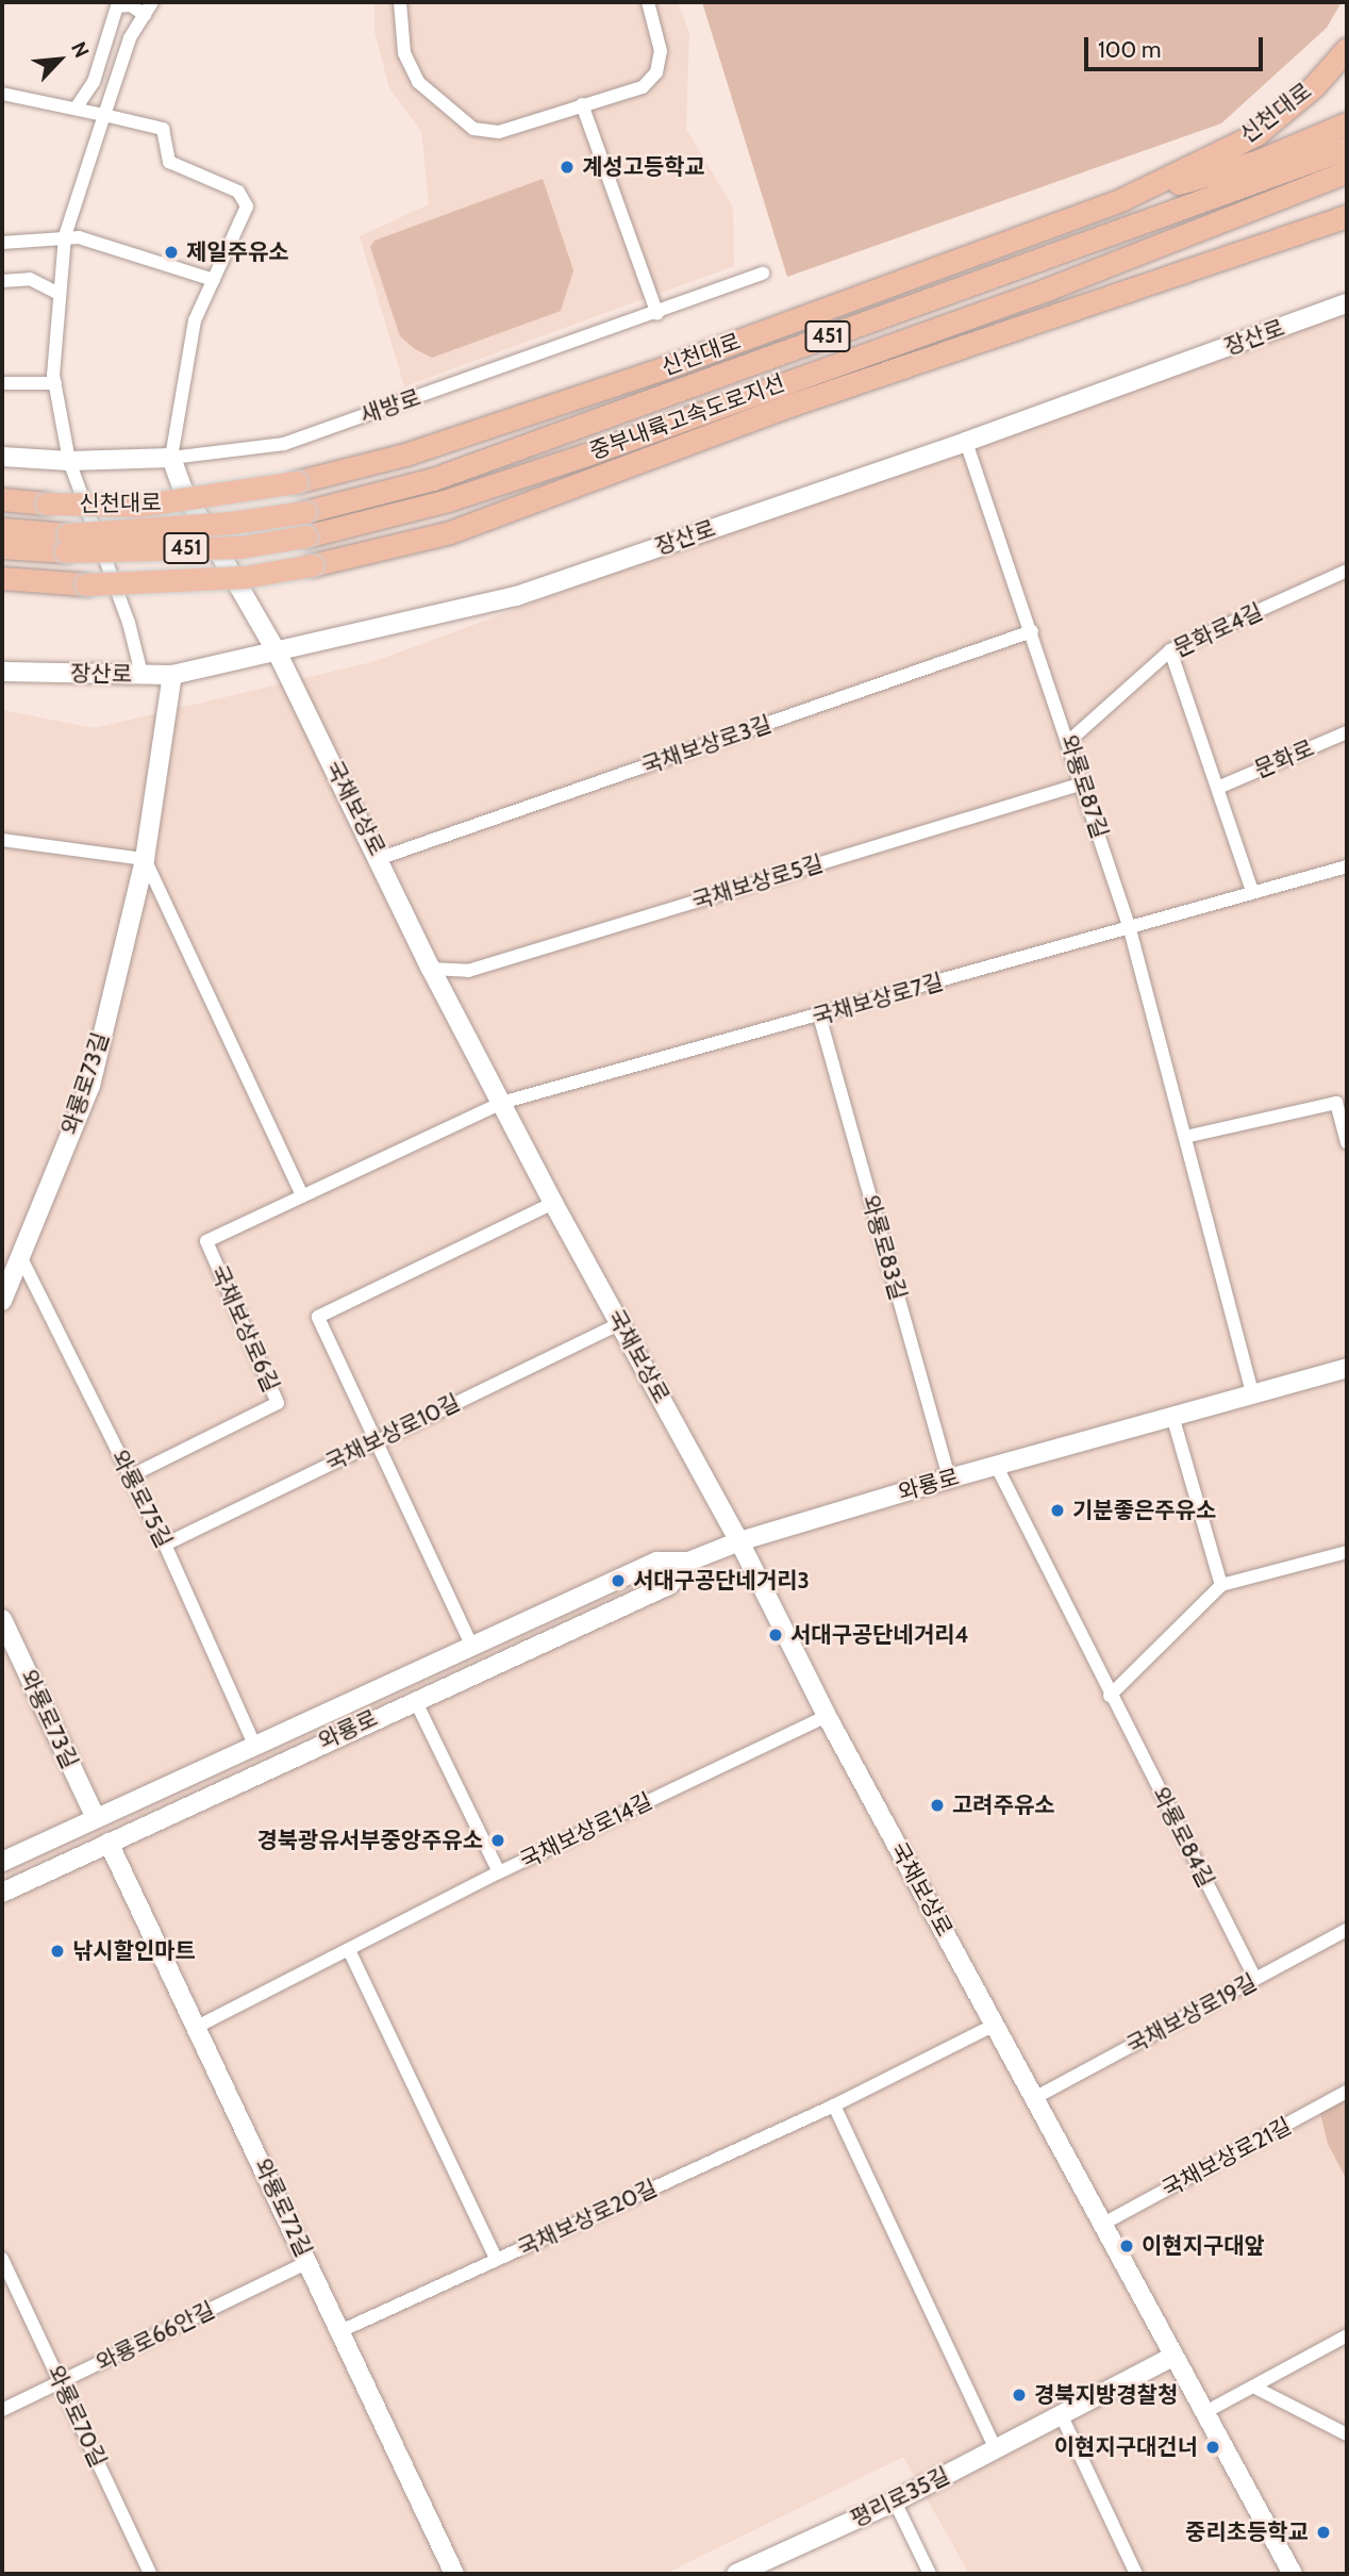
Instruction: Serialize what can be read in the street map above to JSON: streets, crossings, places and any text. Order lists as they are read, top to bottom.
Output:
{
  "streets": {
    "highway": ["신천대로", "451", "중부내륙고속도로지선"],
    "main road": [
      "장산로",
      "새방로",
      "국채보상로",
      "와룡로73길",
      "와룡로",
      "와룡로72길",
      "평리로35길"
    ],
    "street": [
      "문화로4길",
      "국채보상로3길",
      "문화로",
      "와룡로87길",
      "국채보상로5길",
      "국채보상로7길",
      "와룡로83길",
      "국채보상로6길",
      "국채보상로10길",
      "와룡로75길",
      "국채보상로14길",
      "와룡로84길",
      "국채보상로19길",
      "국채보상로21길",
      "국채보상로20길",
      "와룡로66안길",
      "와룡로70길"
    ]
  },
  "crossings": [
    ["장산로", "와룡로87길"],
    ["장산로", "국채보상로"],
    ["장산로", "와룡로73길"],
    ["새방로", "국채보상로"],
    ["문화로4길", "와룡로87길"],
    ["국채보상로3길", "와룡로87길"],
    ["국채보상로3길", "국채보상로"],
    ["와룡로87길", "국채보상로5길"],
    ["와룡로87길", "국채보상로7길"],
    ["와룡로87길", "와룡로"],
    ["국채보상로", "국채보상로5길"],
    ["국채보상로", "국채보상로7길"],
    ["국채보상로", "국채보상로6길"],
    ["국채보상로", "국채보상로10길"],
    ["국채보상로", "와룡로"],
    ["국채보상로", "국채보상로14길"],
    ["국채보상로", "국채보상로19길"],
    ["국채보상로", "국채보상로21길"],
    ["국채보상로", "국채보상로20길"],
    ["국채보상로", "평리로35길"],
    ["국채보상로7길", "와룡로83길"],
    ["국채보상로7길", "국채보상로6길"],
    ["와룡로73길", "와룡로"],
    ["와룡로73길", "와룡로75길"],
    ["와룡로83길", "와룡로"],
    ["국채보상로6길", "와룡로75길"],
    ["국채보상로10길", "와룡로75길"],
    ["와룡로", "와룡로75길"],
    ["와룡로", "와룡로84길"],
    ["와룡로", "와룡로72길"],
    ["국채보상로14길", "와룡로72길"],
    ["와룡로84길", "국채보상로19길"],
    ["와룡로72길", "국채보상로20길"],
    ["와룡로72길", "와룡로66안길"],
    ["와룡로66안길", "와룡로70길"]
  ],
  "places": [
    "계성고등학교",
    "제일주유소",
    "기분좋은주유소",
    "서대구공단네거리3",
    "서대구공단네거리4",
    "고려주유소",
    "경북광유서부중앙주유소",
    "낚시할인마트",
    "이현지구대앞",
    "경북지방경찰청",
    "이현지구대건너",
    "중리초등학교"
  ],
  "scale_bar": "100 m",
  "north": "top right"
}
